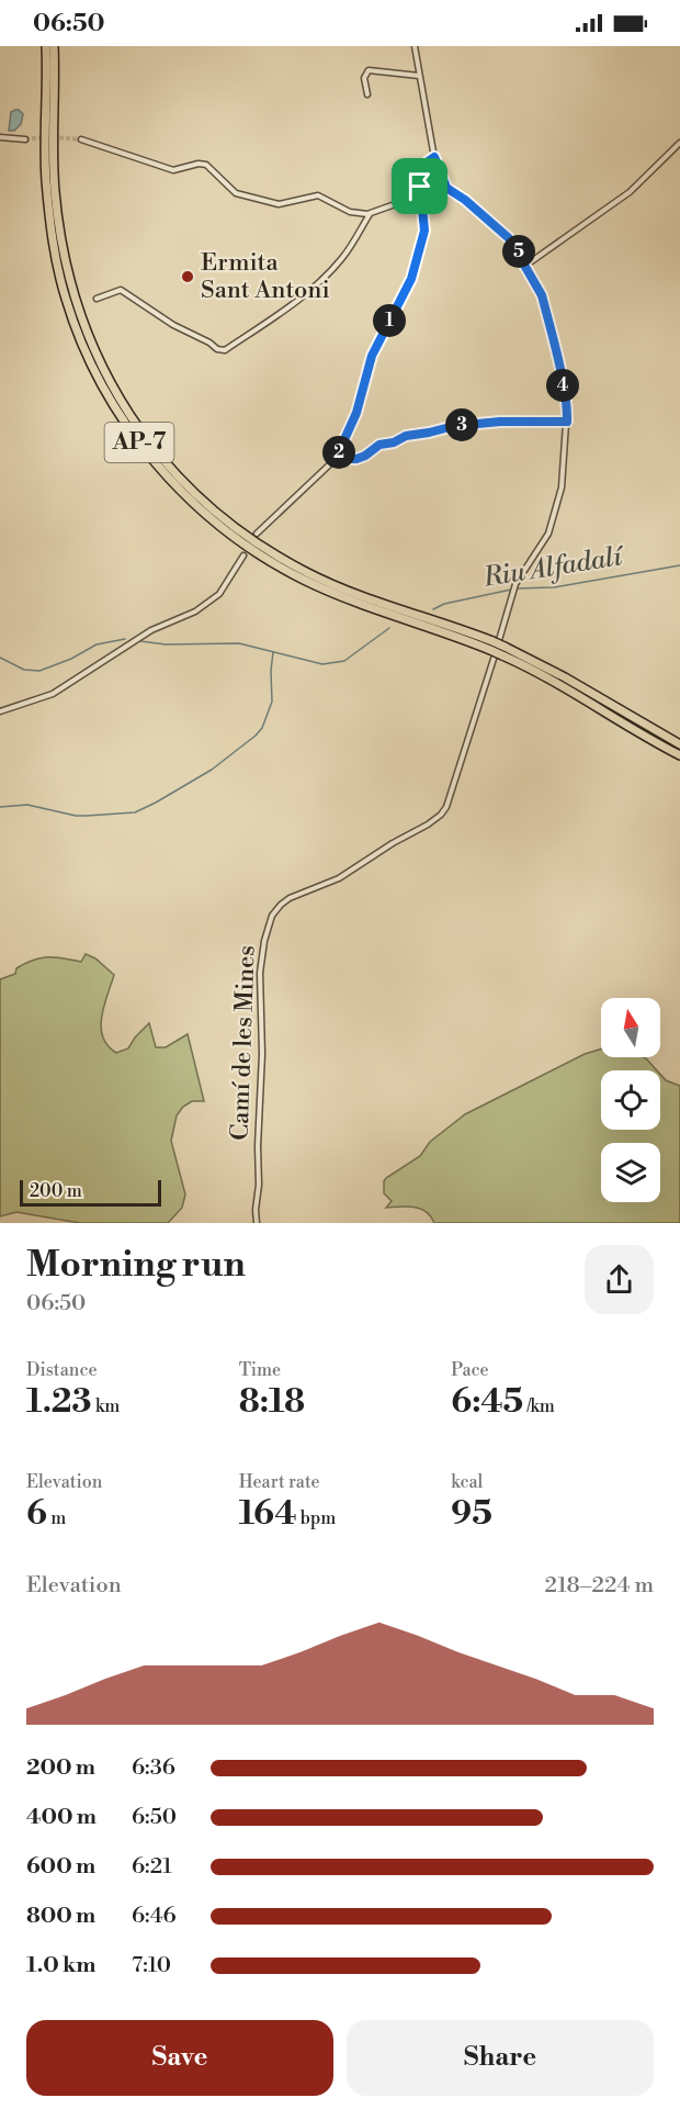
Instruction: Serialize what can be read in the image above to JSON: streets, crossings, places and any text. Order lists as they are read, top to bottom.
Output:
{
  "streets": {
    "highway": ["AP-7"],
    "street": ["Camí de les Mines"]
  },
  "crossings": [
    ["AP-7", "Camí de les Mines"]
  ],
  "water": ["Riu Alfadalí"],
  "places": ["Ermita Sant Antoni"],
  "scale_bar": "200 m",
  "north": "top",
  "page": {
    "status": "06:50",
    "pins": [
      "5",
      "1",
      "4",
      "3",
      "2"
    ],
    "scale": "200 m",
    "heading": ["Morning run", "06:50"],
    "stats": [
      ["Distance", "1.23 km"],
      ["Time", "8:18"],
      ["Pace", "6:45 /km"],
      ["Elevation", "6 m"],
      ["Heart rate", "164 bpm"],
      ["kcal", "95"]
    ],
    "chart": ["Elevation", "218–224 m"],
    "list": [
      {
        "name": "200 m",
        "note": "6:36"
      },
      {
        "name": "400 m",
        "note": "6:50"
      },
      {
        "name": "600 m",
        "note": "6:21"
      },
      {
        "name": "800 m",
        "note": "6:46"
      },
      {
        "name": "1.0 km",
        "note": "7:10"
      }
    ],
    "buttons": ["Save", "Share"]
  }
}
